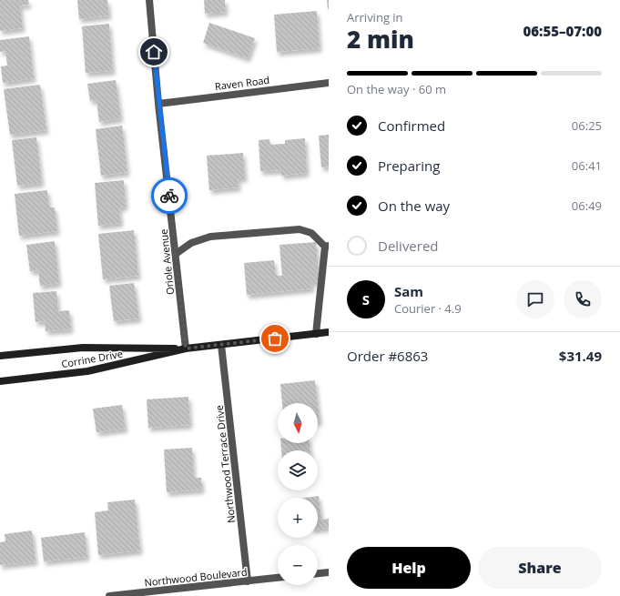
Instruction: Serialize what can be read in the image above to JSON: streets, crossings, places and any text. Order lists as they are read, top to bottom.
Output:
{
  "streets": {
    "street": [
      "Raven Road",
      "Oriole Avenue",
      "Corrine Drive",
      "Northwood Terrace Drive",
      "Northwood Boulevard"
    ]
  },
  "crossings": [
    ["Raven Road", "Oriole Avenue"],
    ["Oriole Avenue", "Corrine Drive"],
    ["Corrine Drive", "Northwood Terrace Drive"],
    ["Northwood Terrace Drive", "Northwood Boulevard"]
  ],
  "north": "bottom",
  "page": {
    "heading": ["2 min", "Arriving in", "06:55–07:00"],
    "panel": [
      "Sam",
      "Courier · 4.9",
      "Order #6863",
      "$31.49"
    ],
    "bar": "On the way · 60 m",
    "list": [
      ["Confirmed", "06:25"],
      ["Preparing", "06:41"],
      ["On the way", "06:49"],
      "Delivered"
    ],
    "round": "S",
    "map_buttons": ["+", "−"],
    "buttons": ["Help", "Share"]
  }
}
